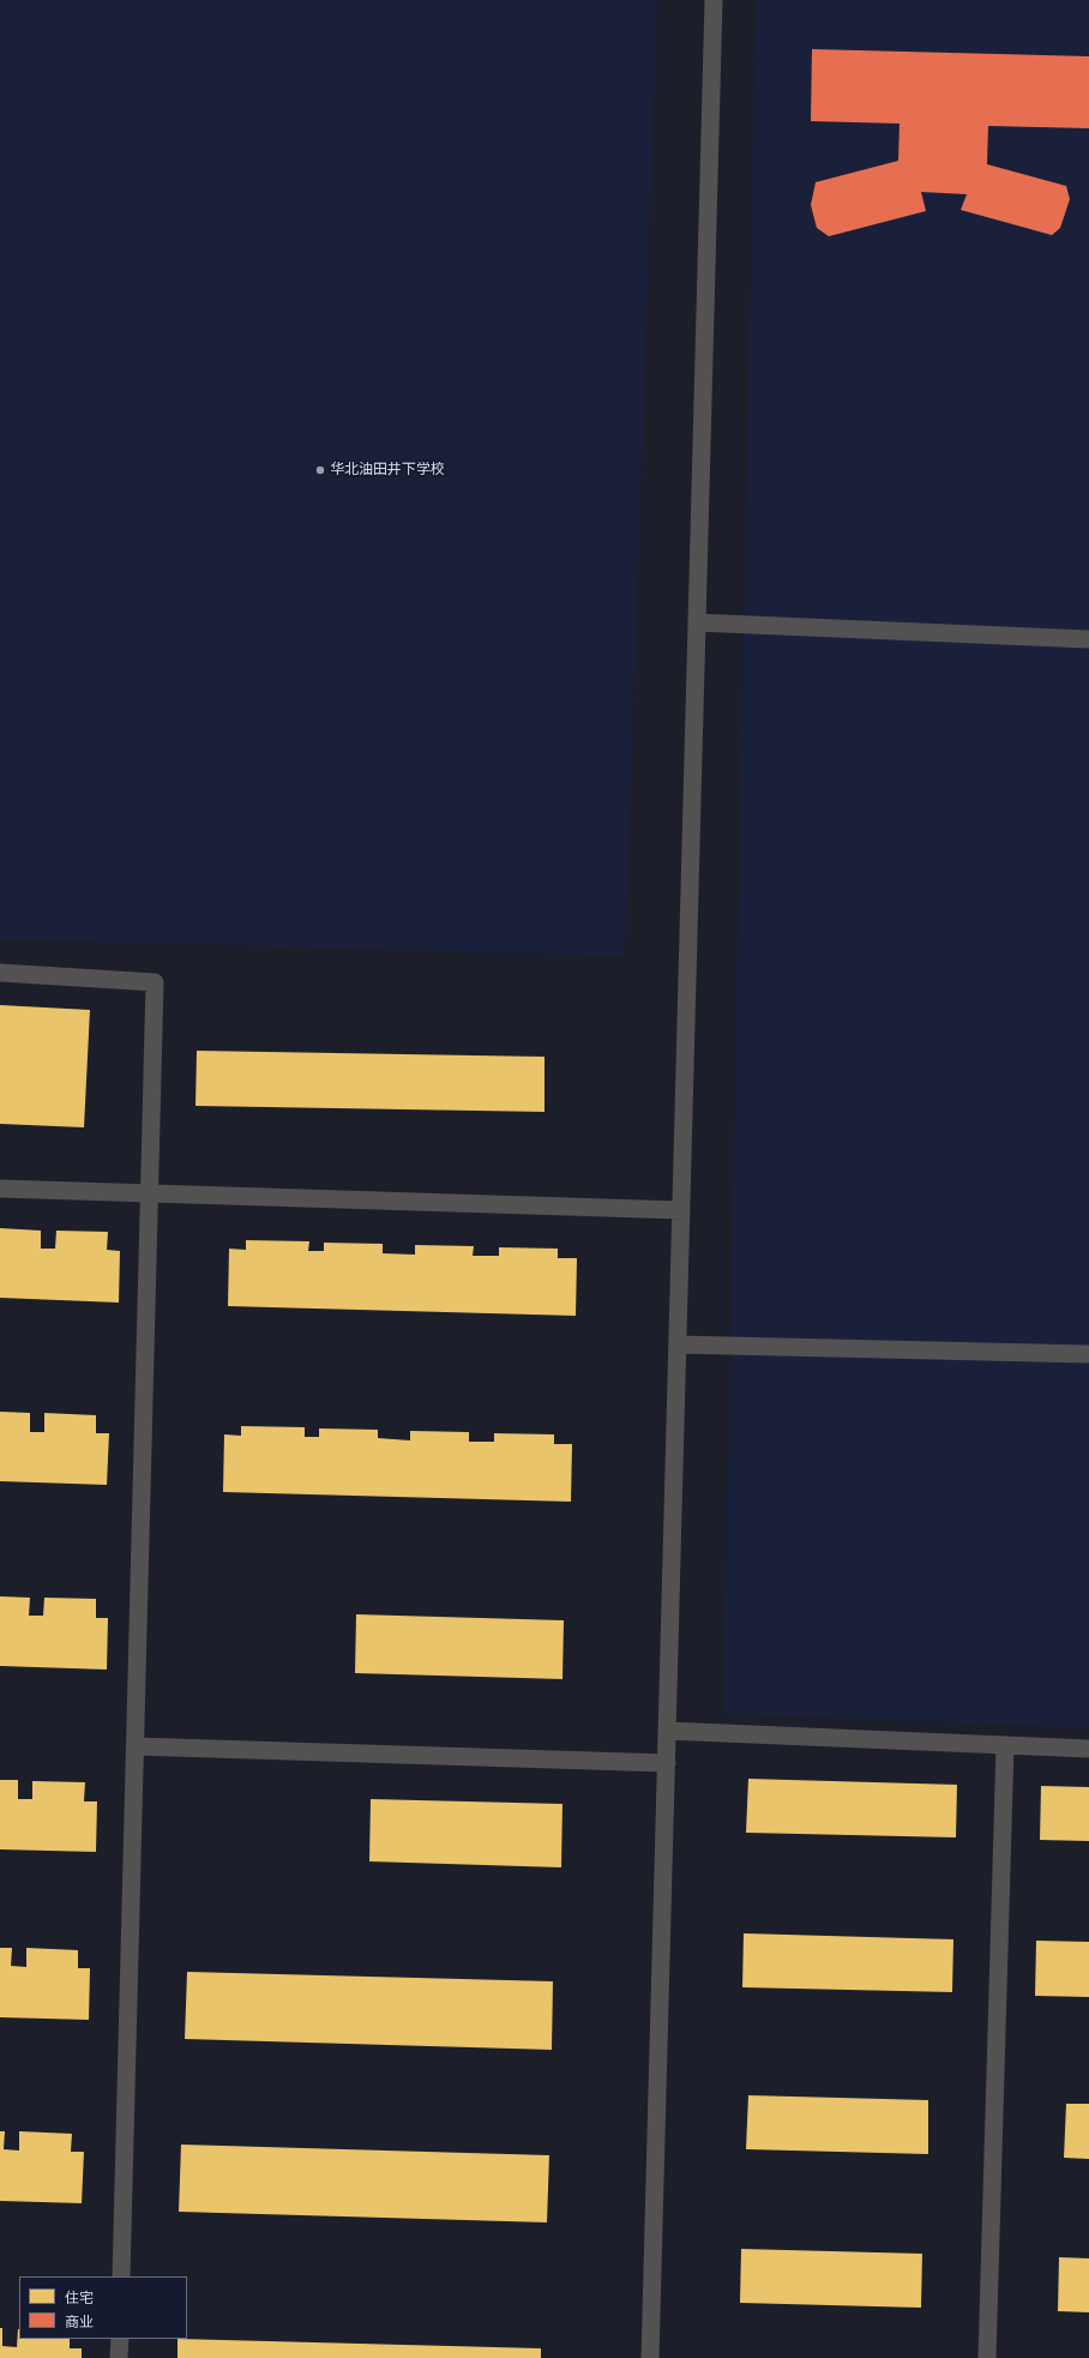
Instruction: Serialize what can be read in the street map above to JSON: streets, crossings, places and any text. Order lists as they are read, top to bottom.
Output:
{
  "places": ["华北油田井下学校"],
  "legend": ["住宅", "商业"]
}
